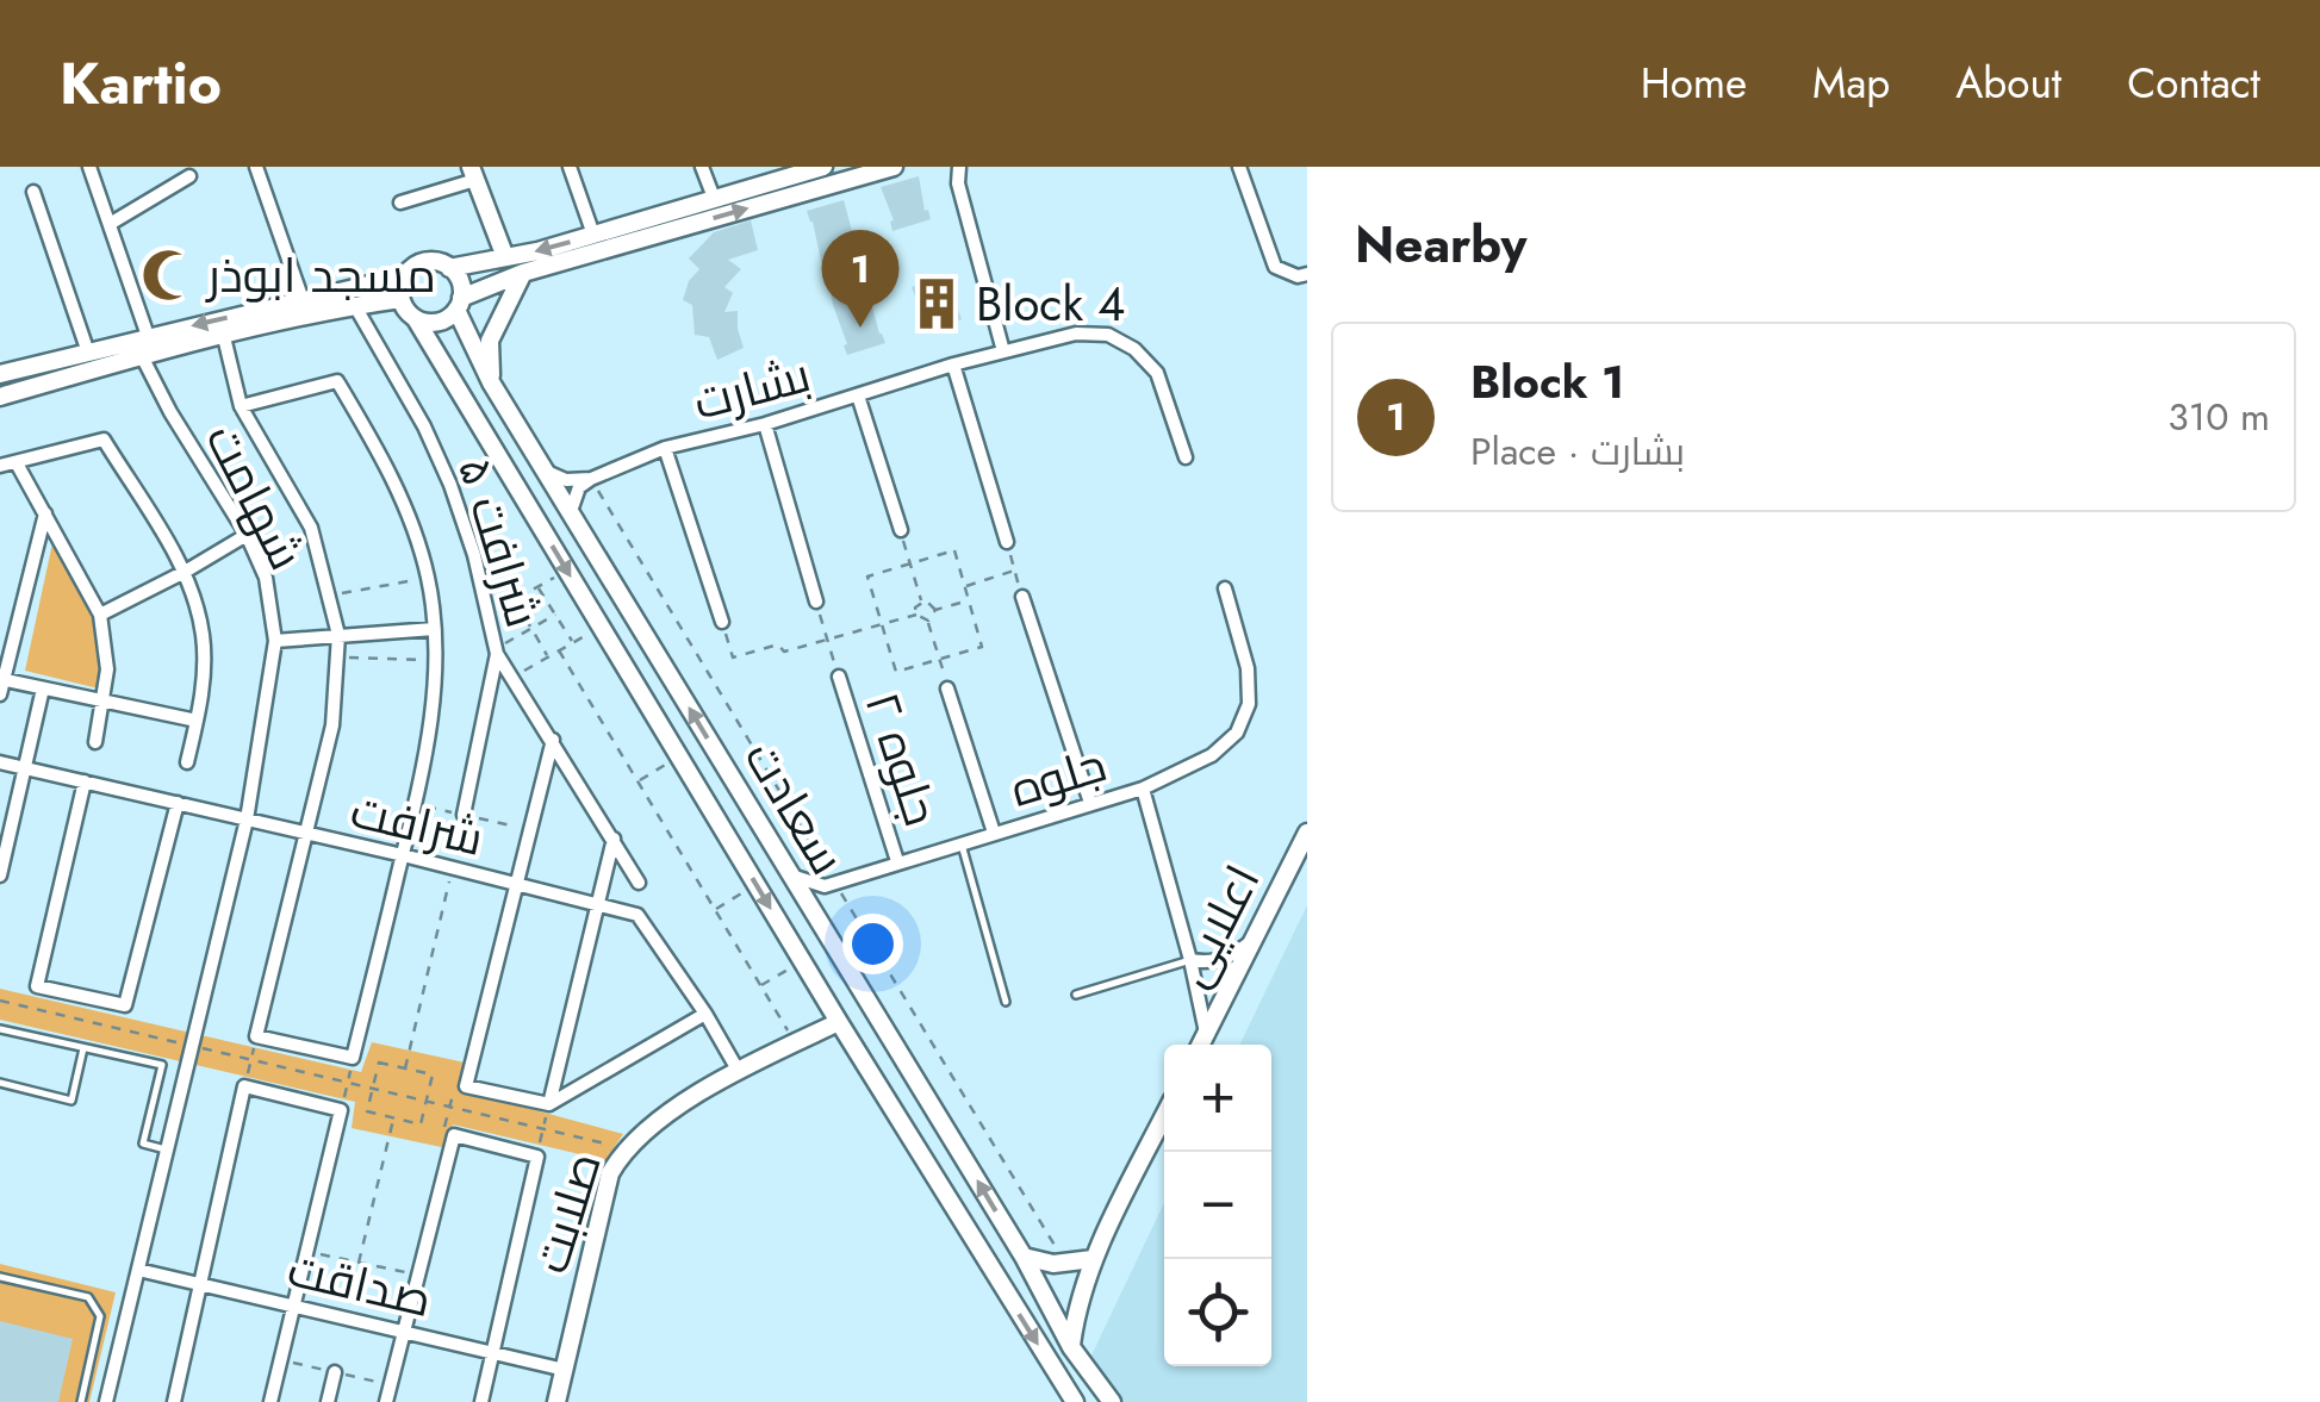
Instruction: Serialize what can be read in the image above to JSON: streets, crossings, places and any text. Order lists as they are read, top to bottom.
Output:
{
  "streets": {
    "street": [
      "بشارت",
      "شهامت",
      "شرافت ۵",
      "جلوه ۲",
      "جلوه",
      "سعادت",
      "شرافت",
      "اعلایی",
      "صلابت",
      "صداقت"
    ]
  },
  "crossings": [
    ["شهامت", "شرافت"],
    ["شهامت", "صداقت"],
    ["جلوه ۲", "جلوه"],
    ["جلوه", "اعلایی"],
    ["سعادت", "صلابت"],
    ["شرافت", "صلابت"],
    ["صلابت", "صداقت"]
  ],
  "places": {
    "mosque": ["مسجد ابوذر"],
    "building": ["Block 4"]
  },
  "page": {
    "header": "Kartio",
    "nav": [
      "Home",
      "Map",
      "About",
      "Contact"
    ],
    "heading": "Nearby",
    "pins": "1",
    "list": [
      {
        "mark": "1",
        "name": "Block 1",
        "note": "Place · بشارت",
        "value": "310 m"
      }
    ],
    "map_buttons": ["+", "−"]
  }
}
